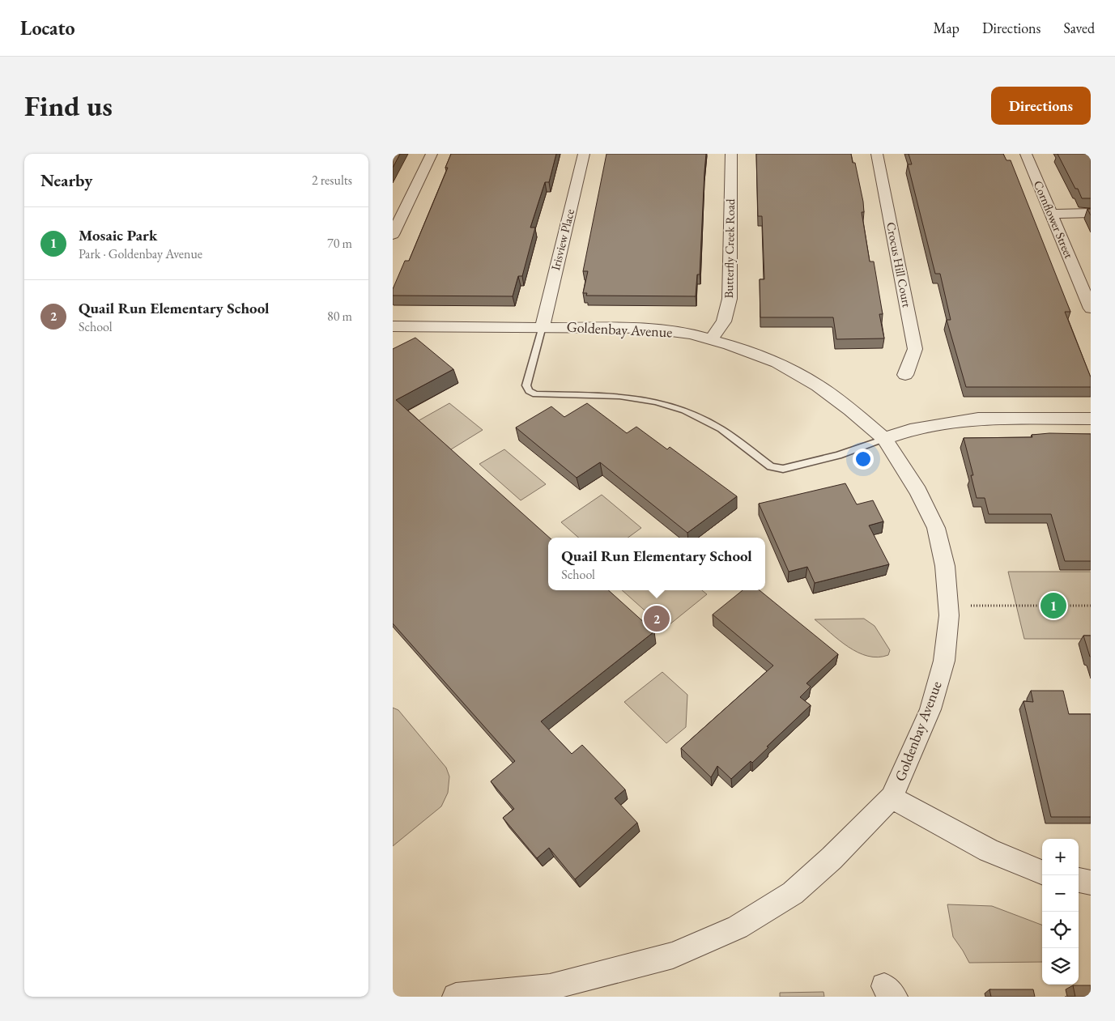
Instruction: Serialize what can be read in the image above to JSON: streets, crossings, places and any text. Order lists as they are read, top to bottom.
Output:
{
  "streets": {
    "street": [
      "Cornflower Street",
      "Irisview Place",
      "Butterfly Creek Road",
      "Crocus Hill Court",
      "Goldenbay Avenue"
    ]
  },
  "crossings": [
    ["Irisview Place", "Goldenbay Avenue"],
    ["Butterfly Creek Road", "Goldenbay Avenue"]
  ],
  "page": {
    "header": "Locato",
    "nav": ["Map", "Directions", "Saved"],
    "buttons": "Directions",
    "title": "Find us",
    "heading": ["Nearby", "2 results"],
    "list": [
      {
        "mark": "1",
        "name": "Mosaic Park",
        "note": "Park · Goldenbay Avenue",
        "value": "70 m"
      },
      {
        "mark": "2",
        "name": "Quail Run Elementary School",
        "note": "School",
        "value": "80 m"
      }
    ],
    "popup": ["Quail Run Elementary School", "School"],
    "pins": ["1", "2"],
    "map_buttons": ["+", "−"]
  }
}
